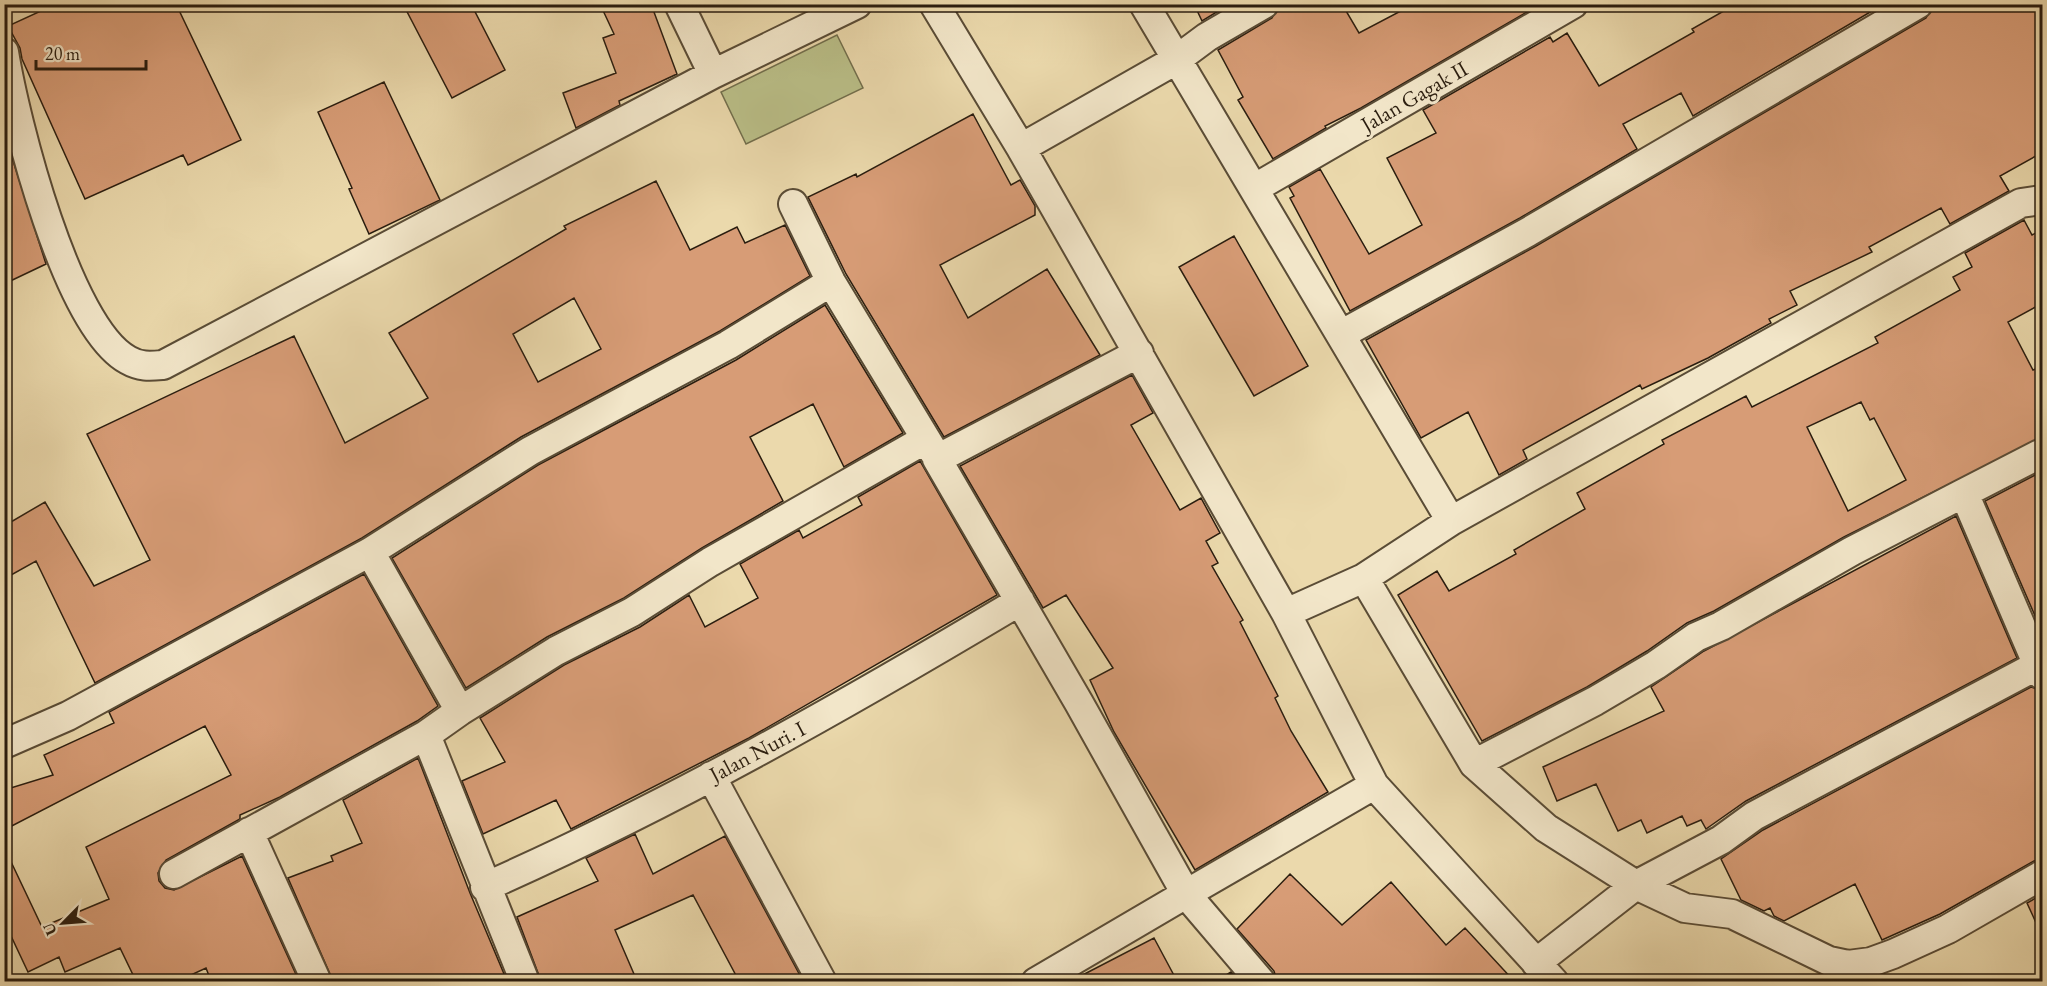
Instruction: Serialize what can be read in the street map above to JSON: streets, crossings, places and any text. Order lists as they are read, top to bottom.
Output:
{
  "streets": {
    "street": ["Jalan Gagak II", "Jalan Nuri. I"]
  },
  "scale_bar": "20 m",
  "north": "bottom left"
}
